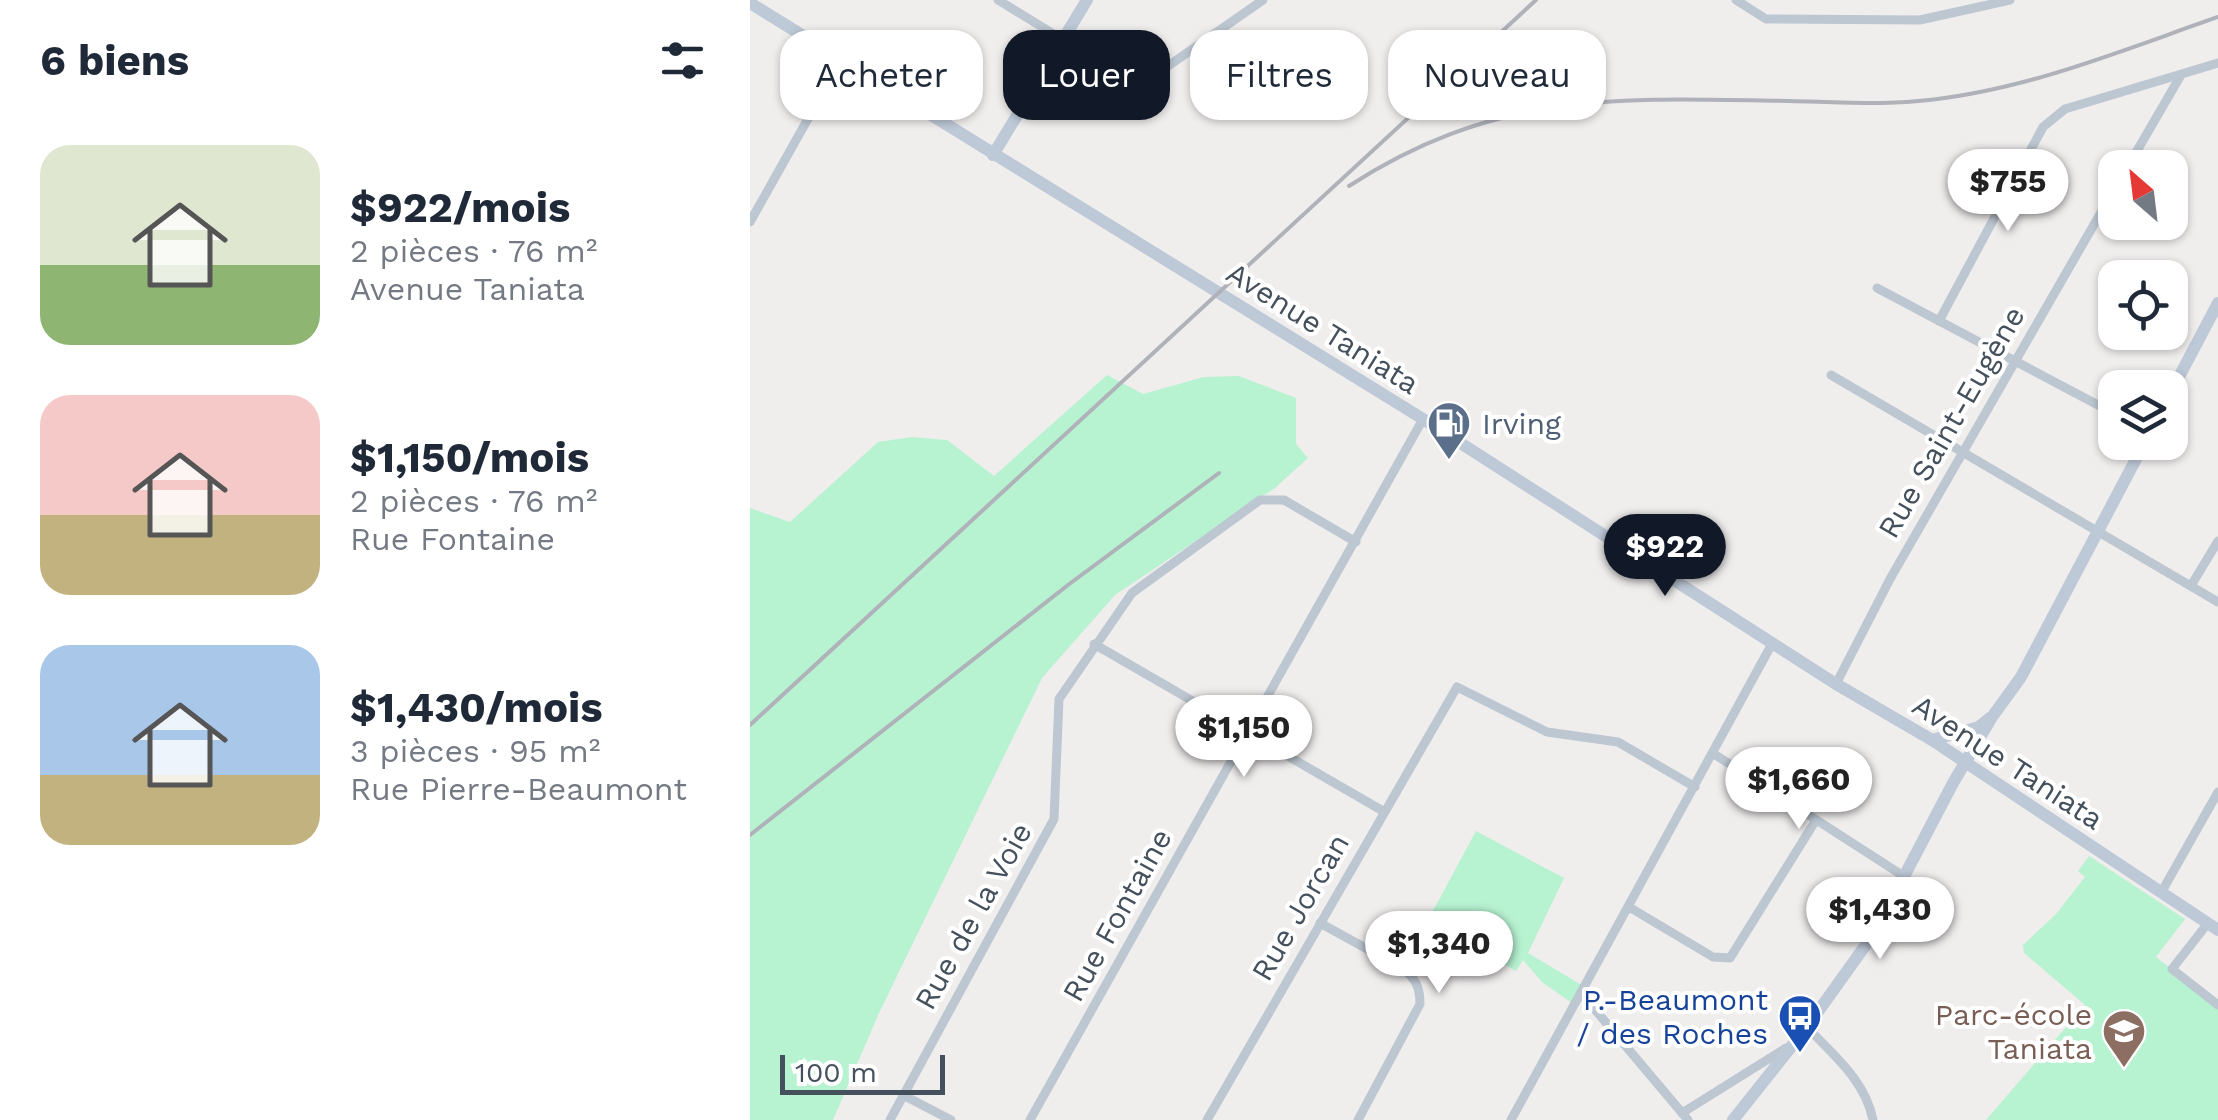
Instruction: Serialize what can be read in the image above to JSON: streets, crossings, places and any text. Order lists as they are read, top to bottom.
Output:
{
  "streets": {
    "main road": ["Avenue Taniata"],
    "street": [
      "Rue Saint-Eugène",
      "Rue Jorcan",
      "Rue Fontaine",
      "Rue de la Voie"
    ]
  },
  "crossings": [
    ["Avenue Taniata", "Rue Saint-Eugène"],
    ["Avenue Taniata", "Rue Fontaine"],
    ["Rue Fontaine", "Rue de la Voie"]
  ],
  "places": {
    "fuel station": ["Irving"],
    "bus stop": ["P.-Beaumont / des Roches"],
    "school or university": ["Parc-école Taniata"]
  },
  "scale_bar": "100 m",
  "north": "top left",
  "page": {
    "heading": "6 biens",
    "chip": [
      "Acheter",
      "Louer",
      "Filtres",
      "Nouveau"
    ],
    "list": [
      {
        "name": "$922/mois",
        "note": "2 pièces · 76 m² · Avenue Taniata"
      },
      {
        "name": "$1,150/mois",
        "note": "2 pièces · 76 m² · Rue Fontaine"
      },
      {
        "name": "$1,430/mois",
        "note": "3 pièces · 95 m² · Rue Pierre-Beaumont"
      }
    ],
    "price": [
      "$755",
      "$922",
      "$1,150",
      "$1,660",
      "$1,430",
      "$1,340"
    ],
    "scale": "100 m"
  }
}
